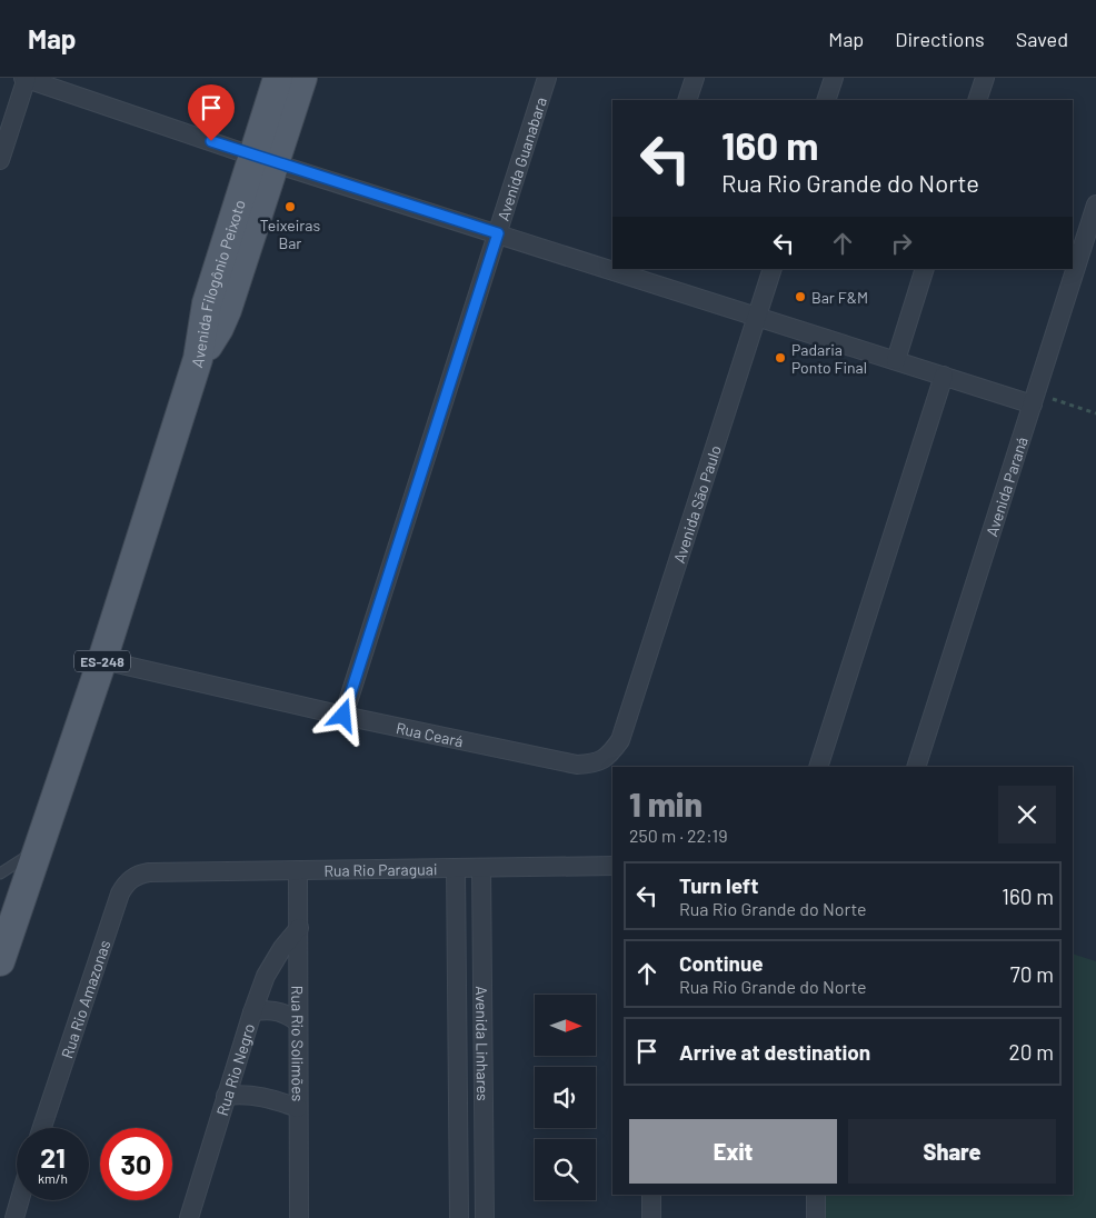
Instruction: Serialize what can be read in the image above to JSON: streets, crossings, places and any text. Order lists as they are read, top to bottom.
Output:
{
  "streets": {
    "main road": ["Avenida Filogônio Peixoto", "ES-248"],
    "street": [
      "Avenida Guanabara",
      "Avenida Paraná",
      "Avenida São Paulo",
      "Rua Ceará",
      "Rua Rio Paraguai",
      "Rua Rio Amazonas",
      "Avenida Linhares",
      "Rua Rio Solimões",
      "Rua Rio Negro"
    ]
  },
  "crossings": [
    ["Avenida Guanabara", "Rua Ceará"],
    ["Avenida Filogônio Peixoto", "ES-248"],
    ["Avenida Filogônio Peixoto", "Rua Ceará"],
    ["Avenida São Paulo", "Rua Ceará"],
    ["ES-248", "Rua Ceará"],
    ["Rua Rio Paraguai", "Rua Rio Amazonas"],
    ["Rua Rio Paraguai", "Avenida Linhares"],
    ["Rua Rio Paraguai", "Rua Rio Solimões"],
    ["Rua Rio Solimões", "Rua Rio Negro"]
  ],
  "places": ["Teixeiras Bar", "Bar F&M", "Padaria Ponto Final"],
  "north": "right",
  "page": {
    "header": "Map",
    "nav": ["Map", "Directions", "Saved"],
    "turn": ["160 m", "Rua Rio Grande do Norte"],
    "heading": ["1 min", "250 m · 22:19"],
    "list": [
      {
        "name": "Turn left",
        "note": "Rua Rio Grande do Norte",
        "value": "160 m"
      },
      {
        "name": "Continue",
        "note": "Rua Rio Grande do Norte",
        "value": "70 m"
      },
      {
        "name": "Arrive at destination",
        "value": "20 m"
      }
    ],
    "buttons": ["Exit", "Share"],
    "speed": "21 km/h",
    "limit": "30"
  }
}
